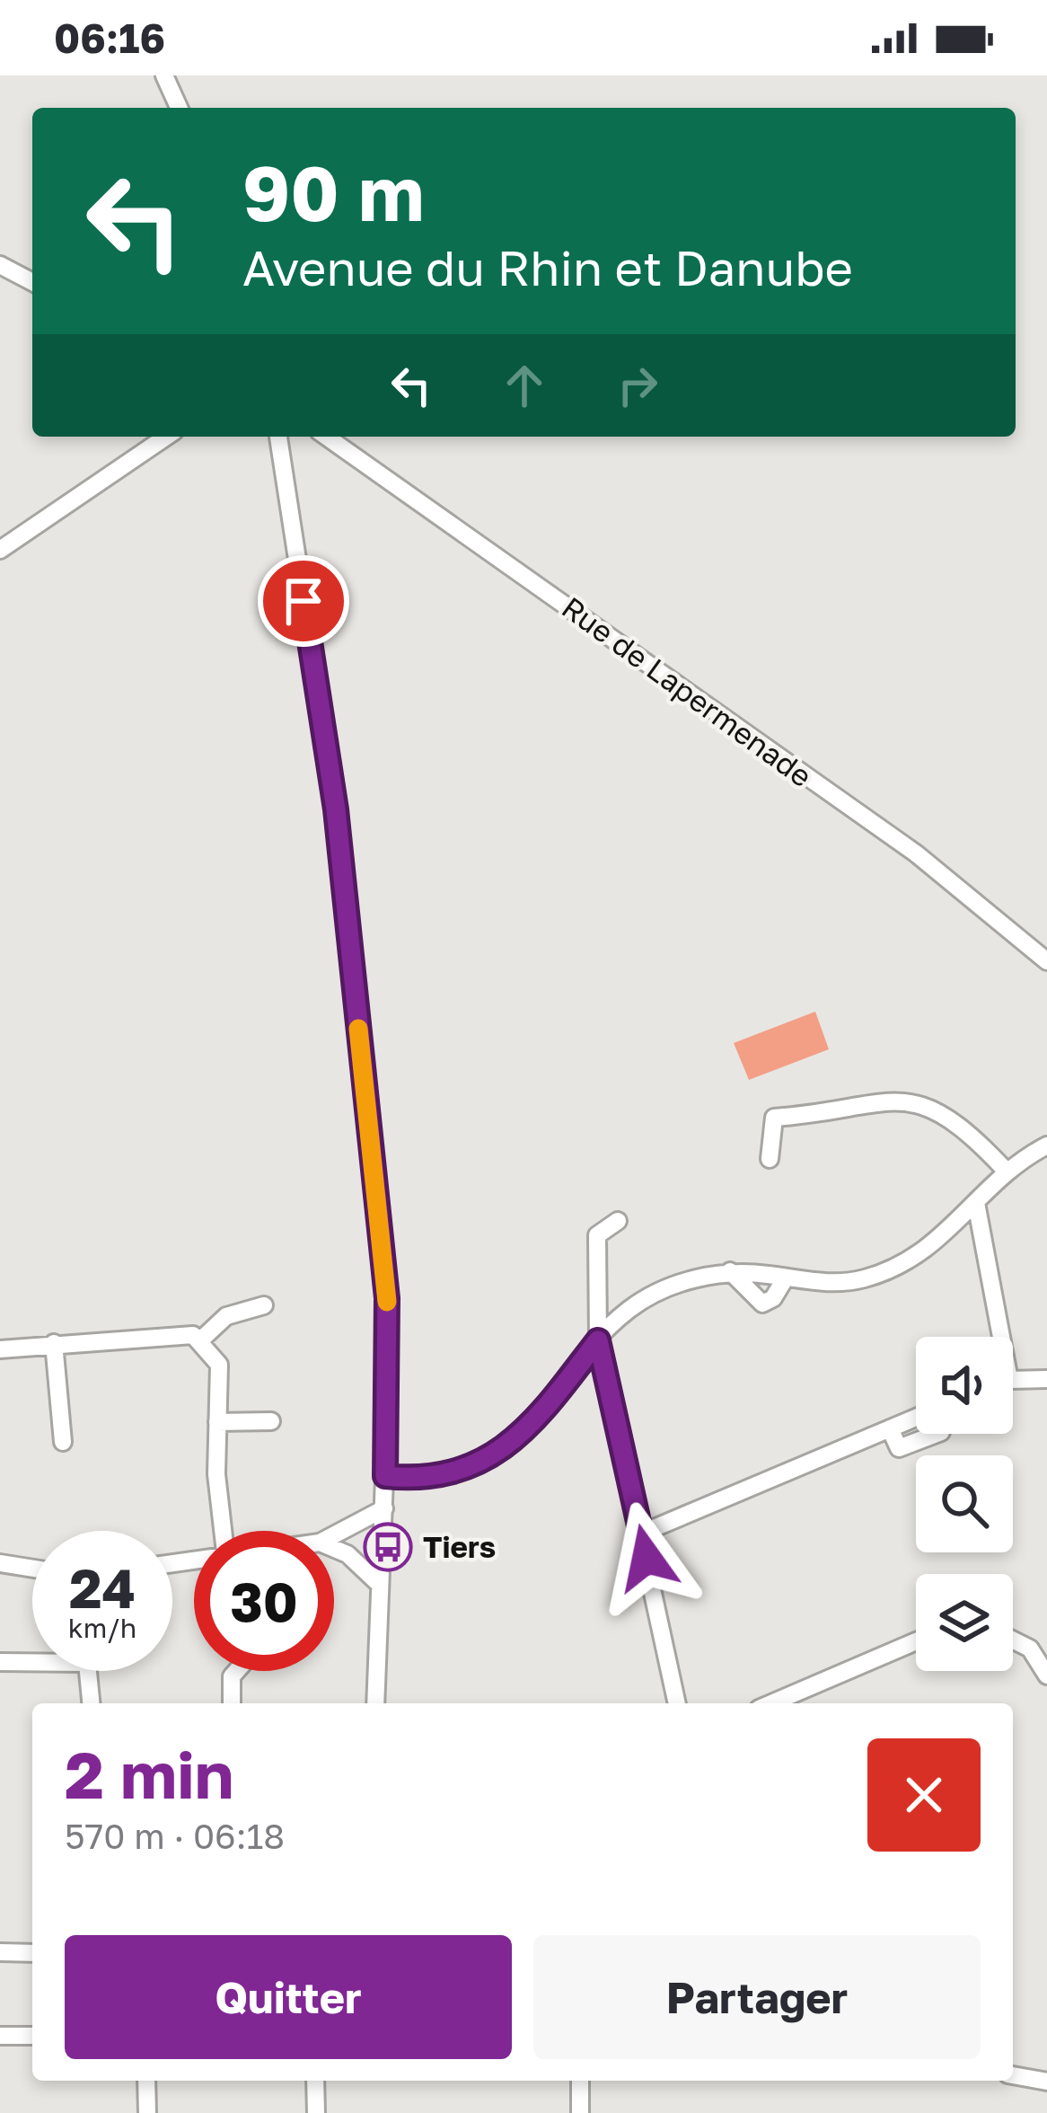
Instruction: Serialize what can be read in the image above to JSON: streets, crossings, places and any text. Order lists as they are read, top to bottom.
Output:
{
  "streets": {
    "street": ["Rue de Lapermenade"]
  },
  "places": {
    "bus stop": ["Tiers"]
  },
  "page": {
    "status": "06:16",
    "turn": ["90 m", "Avenue du Rhin et Danube"],
    "speed": "24 km/h",
    "limit": "30",
    "heading": ["2 min", "570 m · 06:18"],
    "buttons": ["Quitter", "Partager"]
  }
}
